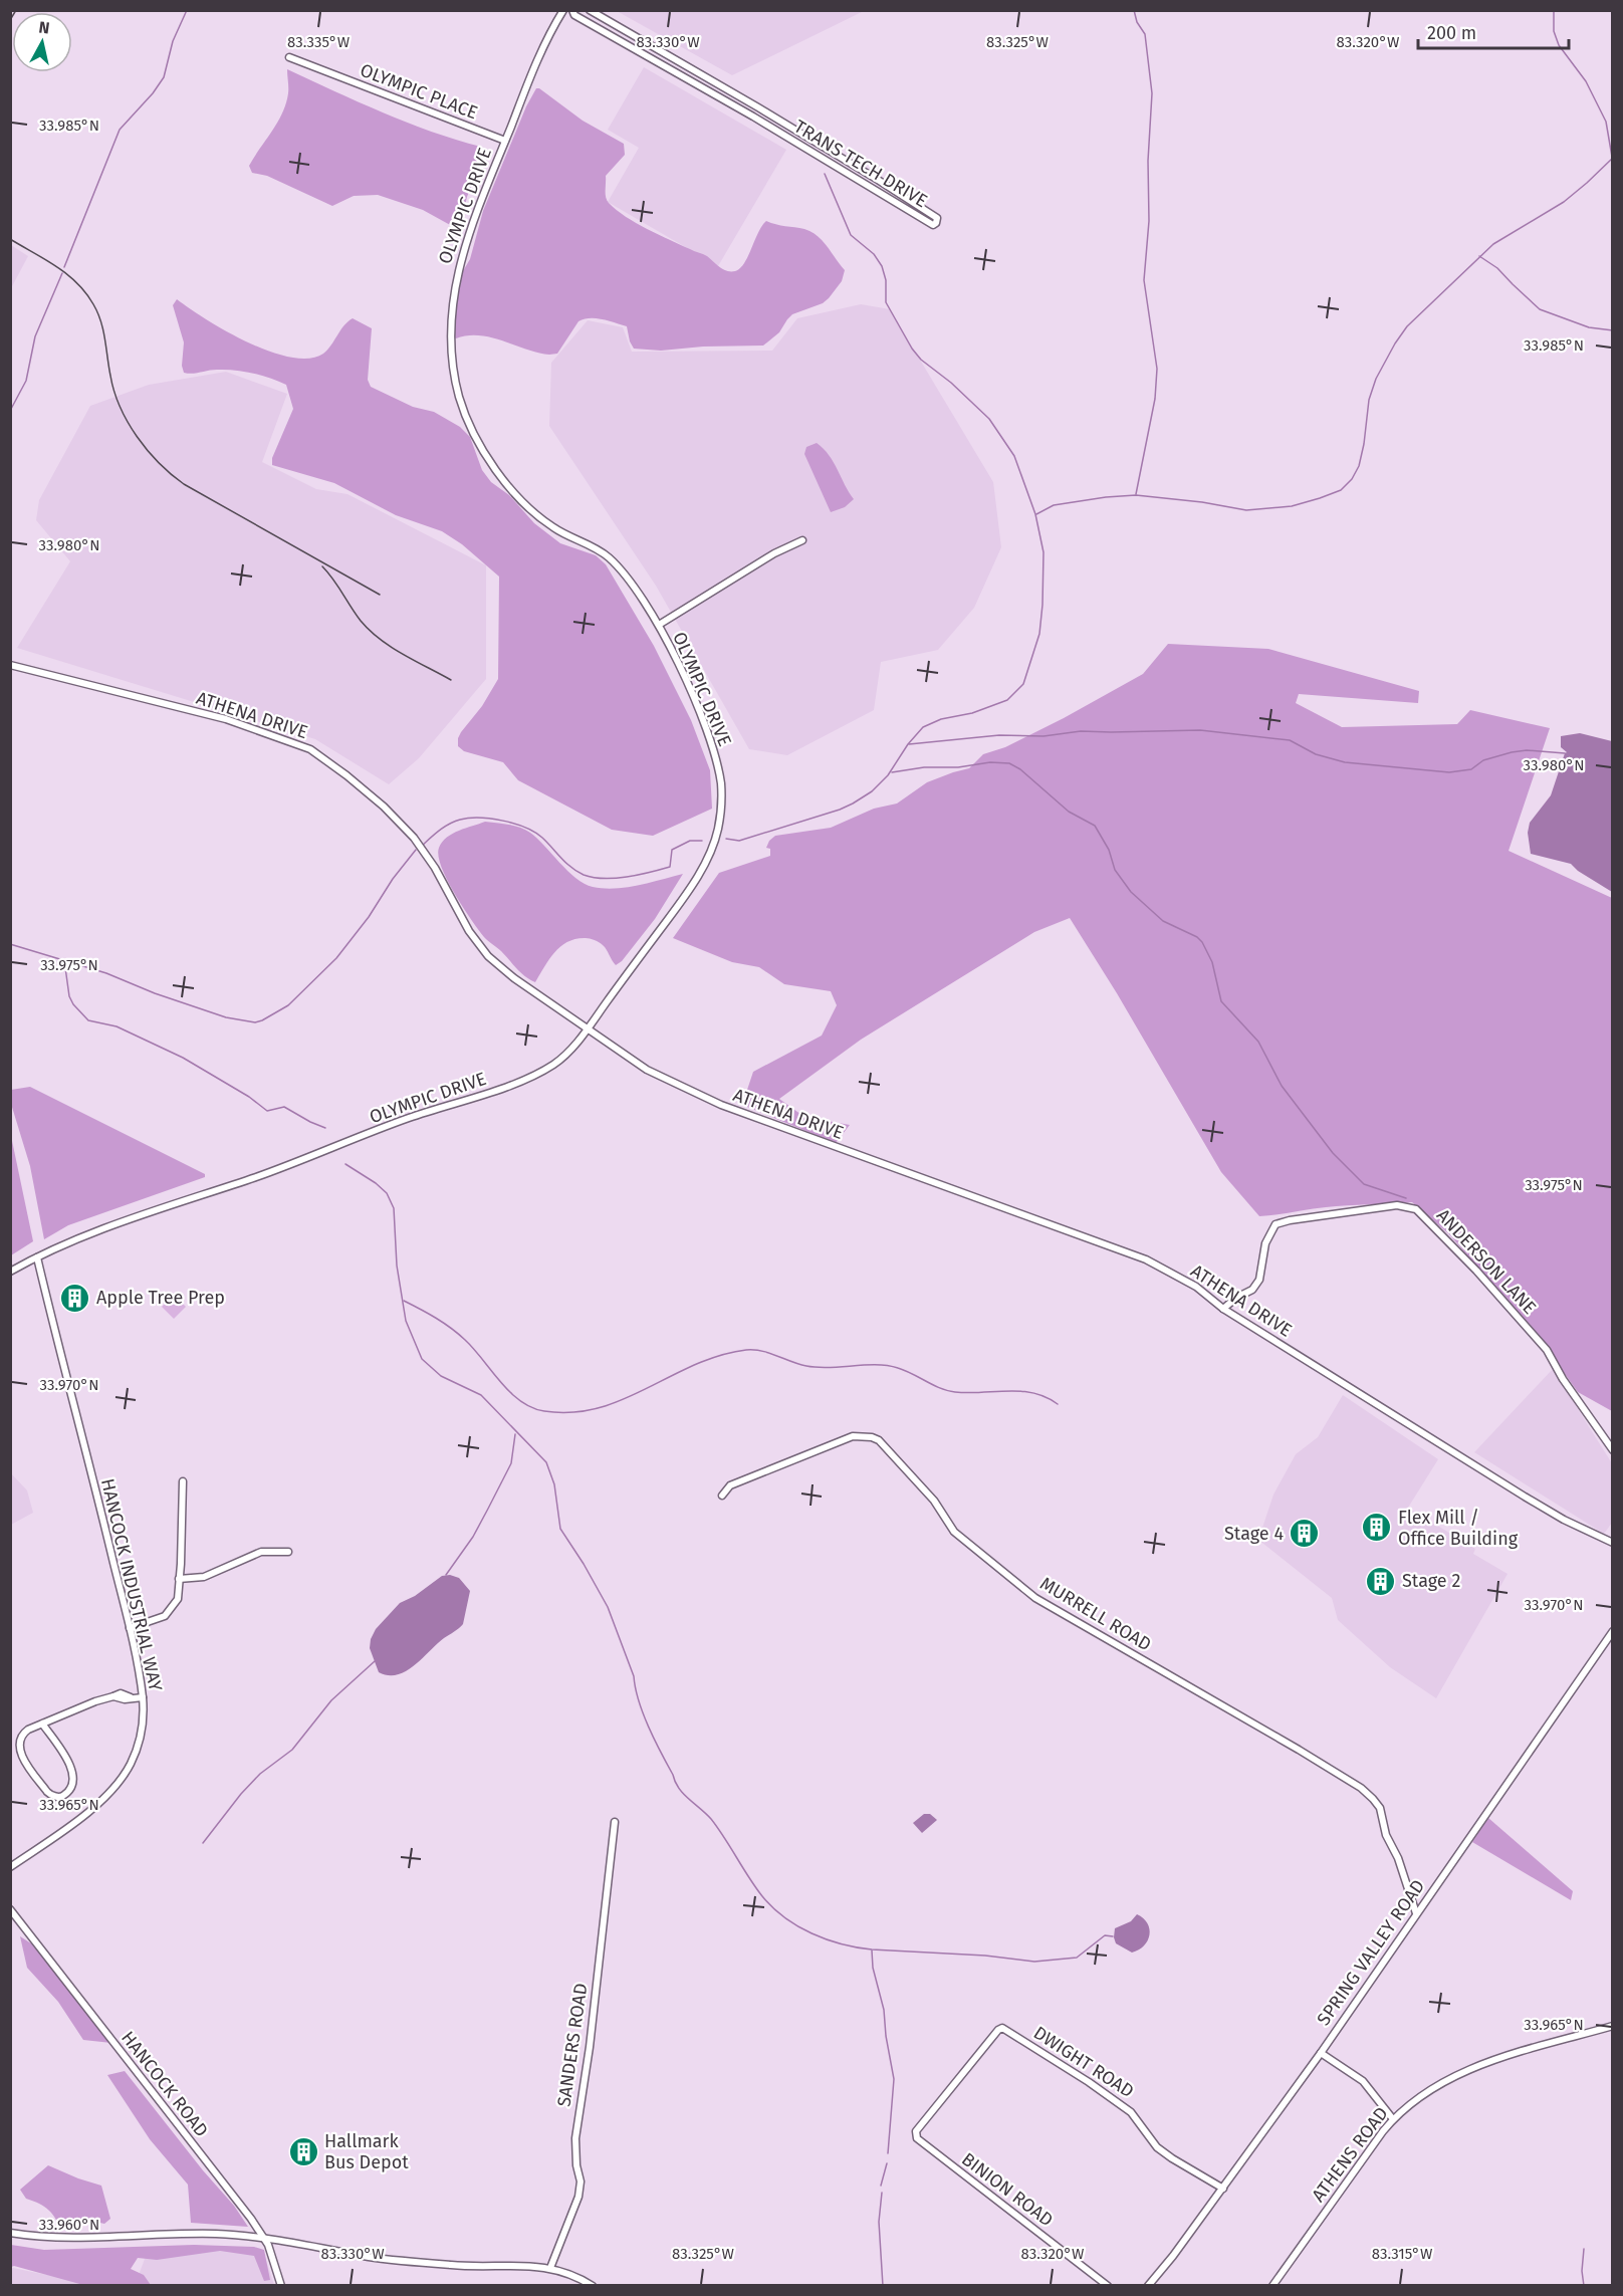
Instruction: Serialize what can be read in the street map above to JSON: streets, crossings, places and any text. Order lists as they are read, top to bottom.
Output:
{
  "streets": {
    "street": [
      "OLYMPIC PLACE",
      "TRANS TECH DRIVE",
      "OLYMPIC DRIVE",
      "ATHENA DRIVE",
      "ANDERSON LANE",
      "HANCOCK INDUSTRIAL WAY",
      "MURRELL ROAD",
      "SPRING VALLEY ROAD",
      "SANDERS ROAD",
      "DWIGHT ROAD",
      "HANCOCK ROAD",
      "ATHENS ROAD",
      "BINION ROAD"
    ]
  },
  "crossings": [
    ["OLYMPIC PLACE", "OLYMPIC DRIVE"],
    ["OLYMPIC DRIVE", "ATHENA DRIVE"],
    ["OLYMPIC DRIVE", "HANCOCK INDUSTRIAL WAY"],
    ["ATHENA DRIVE", "ANDERSON LANE"],
    ["MURRELL ROAD", "SPRING VALLEY ROAD"],
    ["SPRING VALLEY ROAD", "DWIGHT ROAD"],
    ["DWIGHT ROAD", "BINION ROAD"]
  ],
  "places": {
    "building": [
      "Apple Tree Prep",
      "Flex Mill / Office Building",
      "Stage 4",
      "Stage 2",
      "Hallmark Bus Depot"
    ]
  },
  "scale_bar": "200 m",
  "north": "top",
  "coordinates": [
    "83.335°W",
    "83.330°W",
    "83.325°W",
    "83.320°W",
    "33.985°N",
    "33.980°N",
    "33.975°N",
    "33.970°N",
    "33.965°N",
    "33.960°N",
    "83.315°W"
  ]
}
